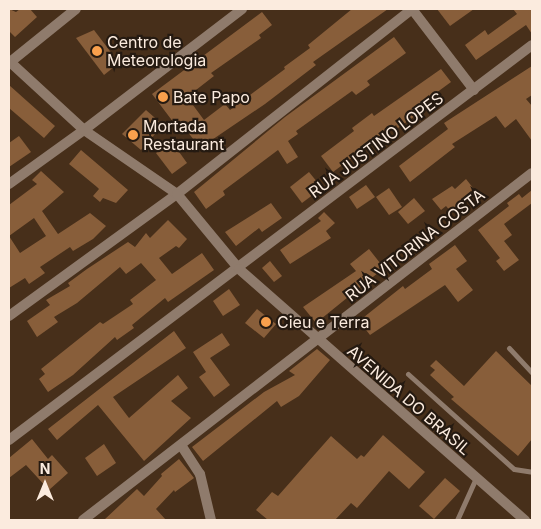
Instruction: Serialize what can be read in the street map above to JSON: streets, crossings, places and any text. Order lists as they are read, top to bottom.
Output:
{
  "streets": {
    "street": ["RUA JUSTINO LOPES", "RUA VITORINA COSTA", "AVENIDA DO BRASIL"]
  },
  "crossings": [
    ["RUA JUSTINO LOPES", "AVENIDA DO BRASIL"],
    ["RUA VITORINA COSTA", "AVENIDA DO BRASIL"]
  ],
  "places": [
    "Centro de Meteorologia",
    "Bate Papo",
    "Mortada Restaurant",
    "Cieu e Terra"
  ],
  "north": "top"
}
